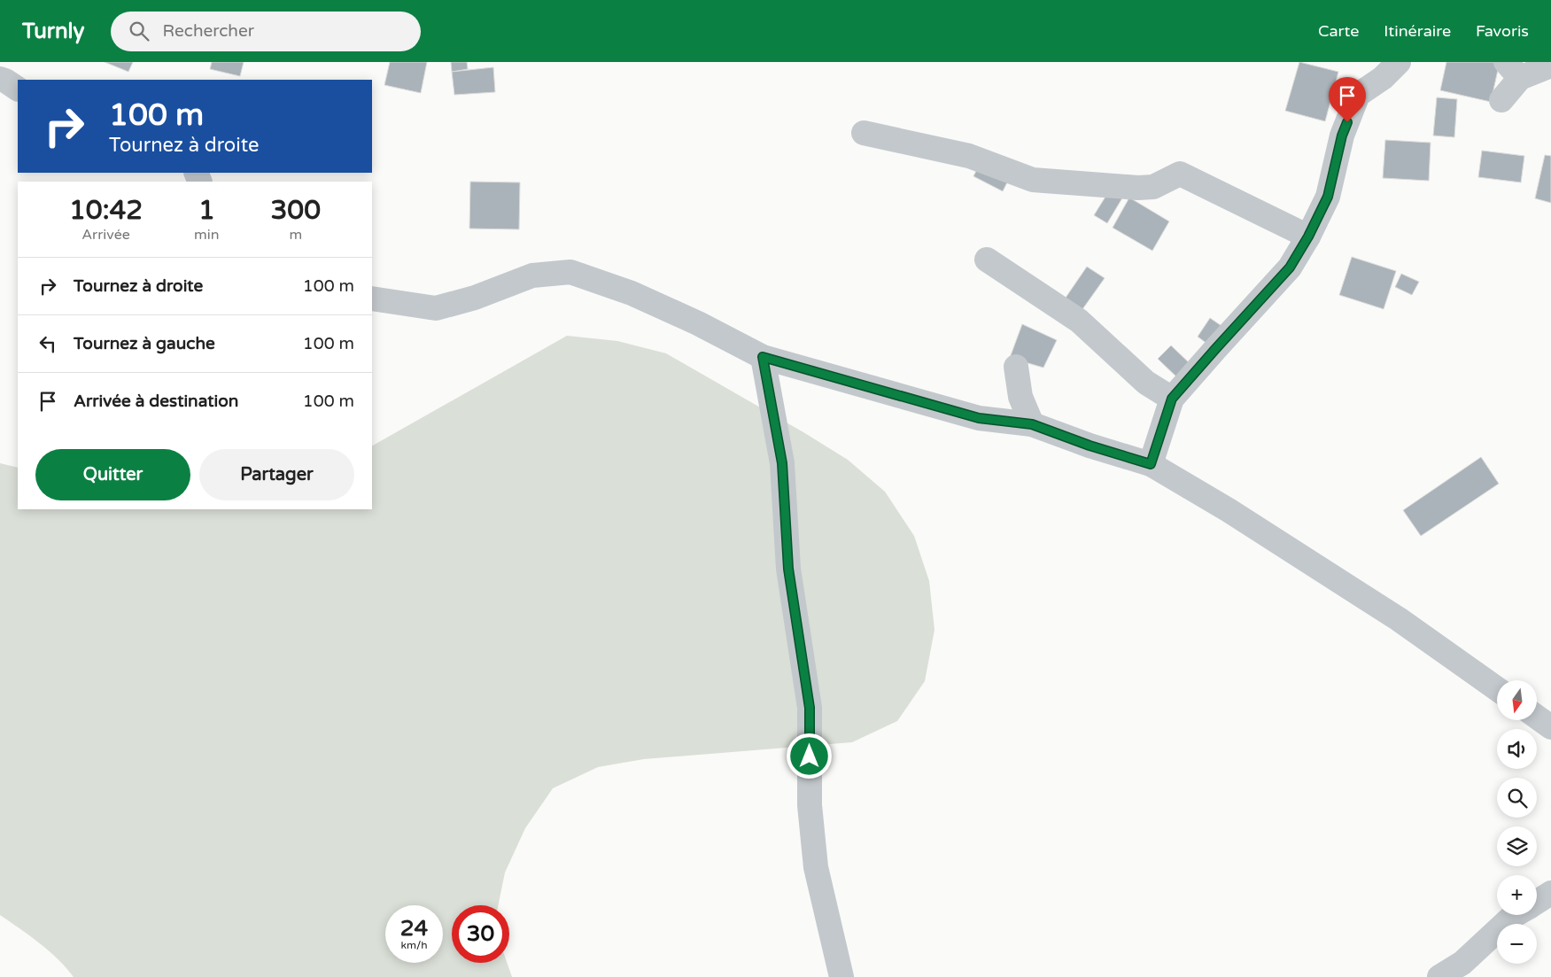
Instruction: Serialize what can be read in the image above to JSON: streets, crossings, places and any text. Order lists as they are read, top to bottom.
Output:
{
  "north": "bottom",
  "page": {
    "header": "Turnly",
    "search": "Rechercher",
    "nav": ["Carte", "Itinéraire", "Favoris"],
    "turn": ["100 m", "Tournez à droite"],
    "eta": [
      "10:42",
      "Arrivée",
      "1",
      "min",
      "300",
      "m"
    ],
    "list": [
      {
        "name": "Tournez à droite",
        "value": "100 m"
      },
      {
        "name": "Tournez à gauche",
        "value": "100 m"
      },
      {
        "name": "Arrivée à destination",
        "value": "100 m"
      }
    ],
    "buttons": ["Quitter", "Partager"],
    "map_buttons": ["+", "−"],
    "speed": "24 km/h",
    "limit": "30"
  }
}
